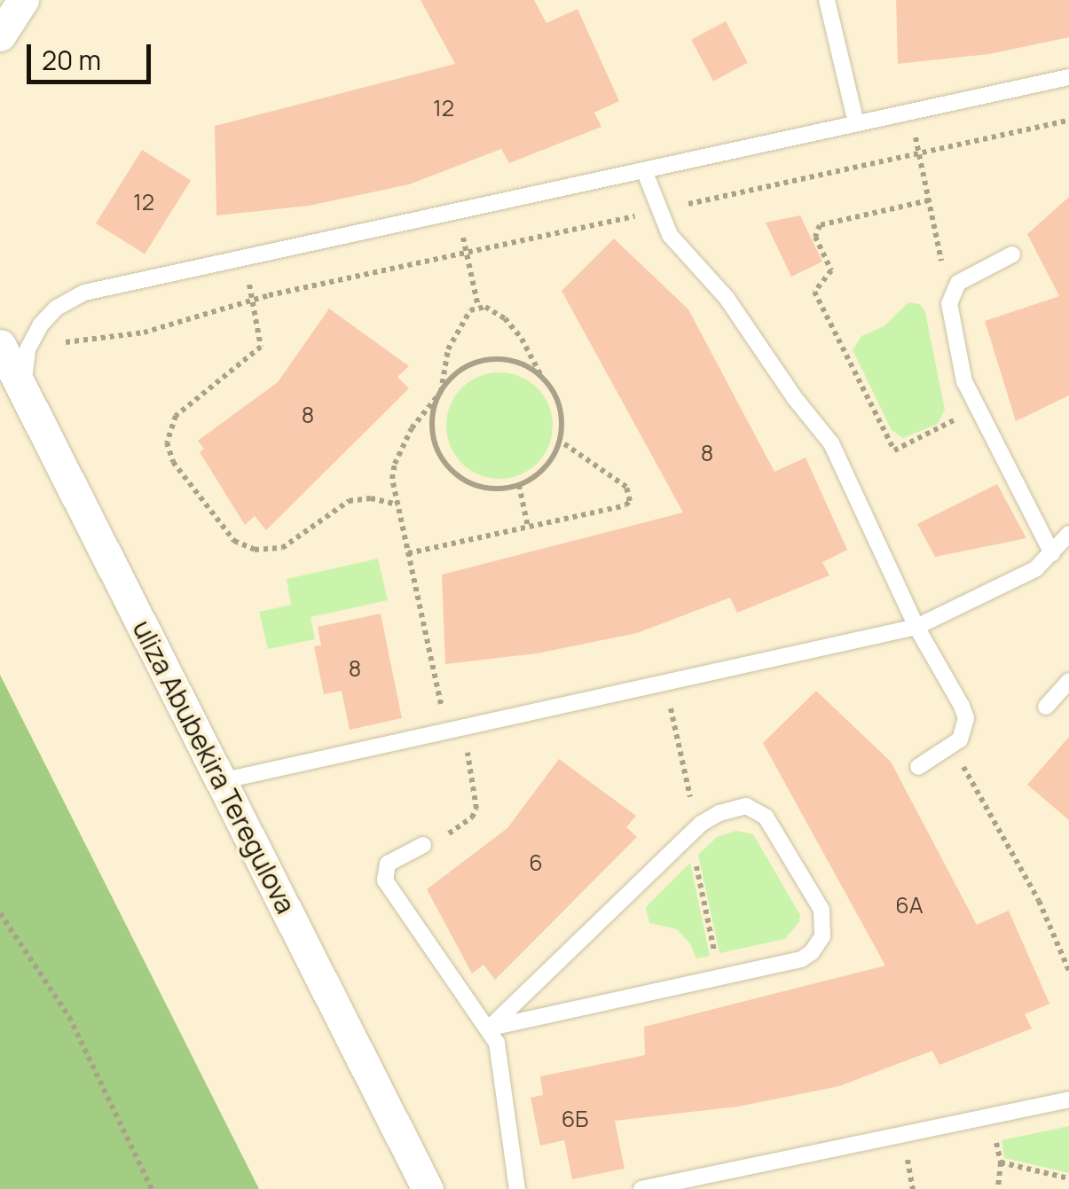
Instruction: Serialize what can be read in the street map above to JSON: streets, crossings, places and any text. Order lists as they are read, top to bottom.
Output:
{
  "streets": {
    "street": ["uliza Abubekira Teregulova"]
  },
  "house_numbers": [
    "12",
    "12",
    "8",
    "8",
    "8",
    "6",
    "6А",
    "6Б"
  ],
  "scale_bar": "20 m"
}
